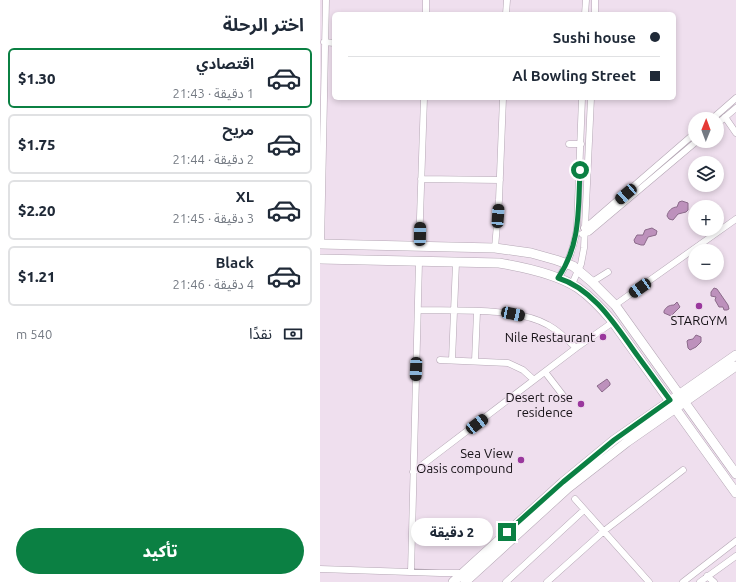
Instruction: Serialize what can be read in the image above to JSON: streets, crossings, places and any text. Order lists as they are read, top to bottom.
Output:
{
  "places": [
    "STARGYM",
    "Nile Restaurant",
    "Desert rose residence",
    "Sea View Oasis compound"
  ],
  "north": "top",
  "page": {
    "heading": "اختر الرحلة",
    "banner": ["Sushi house", "Al Bowling Street"],
    "list": [
      {
        "name": "اقتصادي",
        "note": "1 دقيقة · 21:43",
        "value": "$1.30"
      },
      {
        "name": "مريح",
        "note": "2 دقيقة · 21:44",
        "value": "$1.75"
      },
      {
        "name": "XL",
        "note": "3 دقيقة · 21:45",
        "value": "$2.20"
      },
      {
        "name": "Black",
        "note": "4 دقيقة · 21:46",
        "value": "$1.21"
      }
    ],
    "map_buttons": ["+", "−"],
    "pay": ["نقدًا", "540 m"],
    "bubble": "2 دقيقة",
    "buttons": "تأكيد"
  }
}
